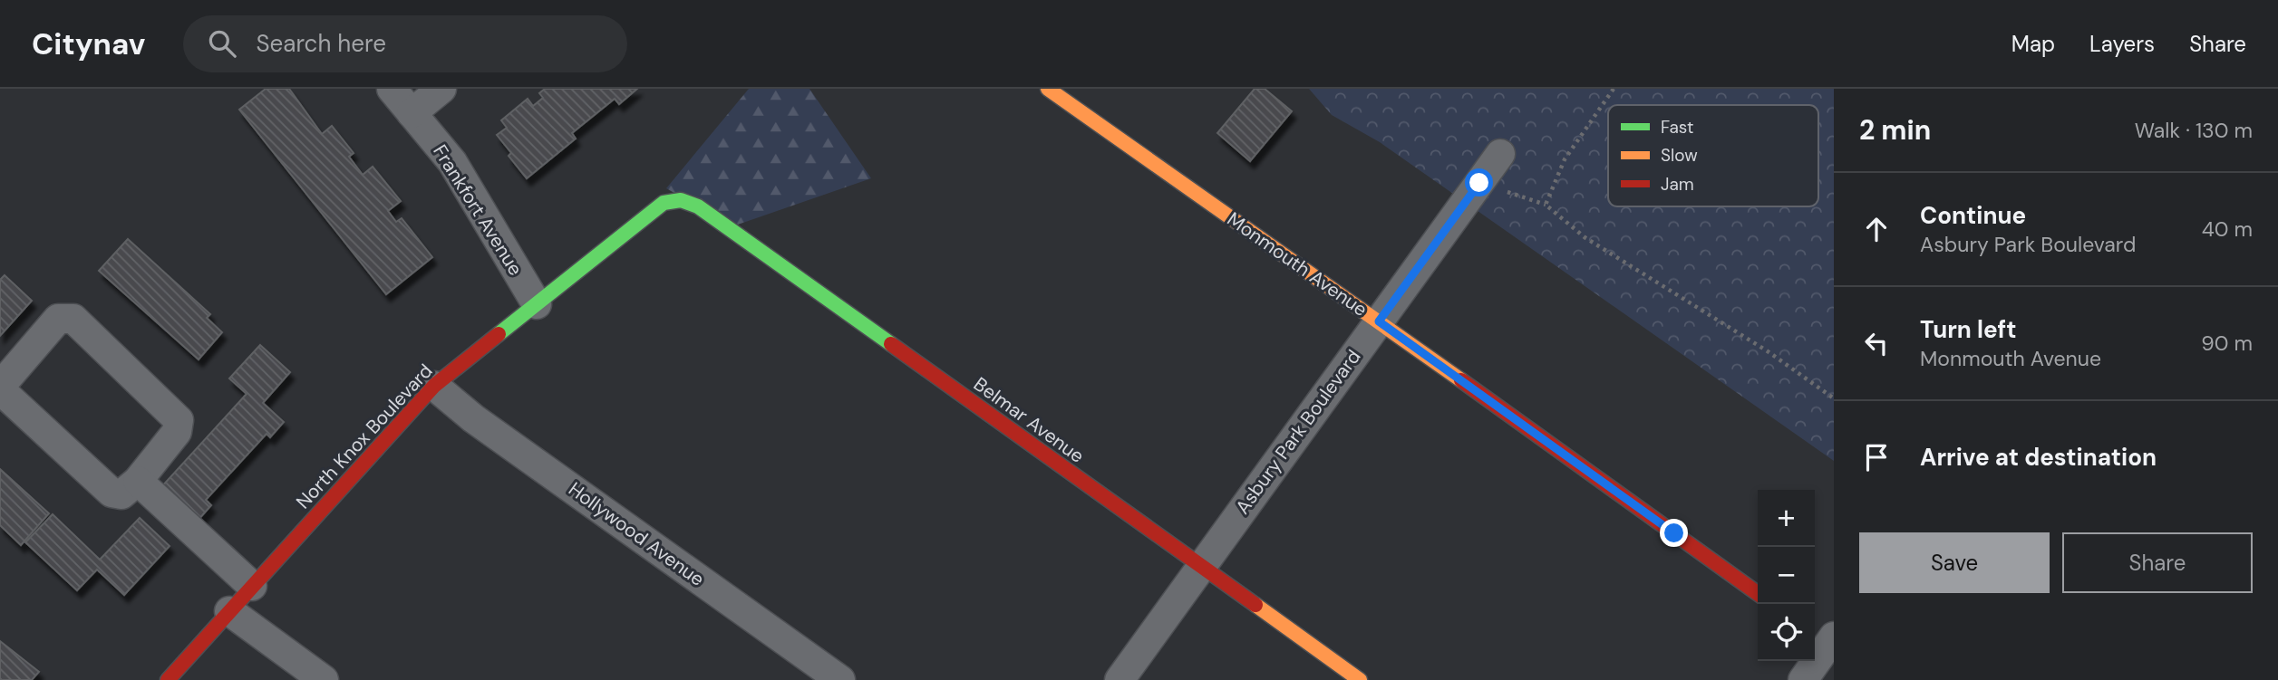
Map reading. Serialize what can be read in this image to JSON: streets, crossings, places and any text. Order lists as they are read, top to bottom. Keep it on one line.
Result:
{"streets":{"street":["Frankfort Avenue","Monmouth Avenue","Belmar Avenue","Asbury Park Boulevard","North Knox Boulevard","Hollywood Avenue"]},"crossings":[["Frankfort Avenue","North Knox Boulevard"],["Monmouth Avenue","Asbury Park Boulevard"],["Belmar Avenue","Asbury Park Boulevard"],["Belmar Avenue","North Knox Boulevard"],["North Knox Boulevard","Hollywood Avenue"]],"legend":["Fast","Slow","Jam"],"page":{"header":"Citynav","search":"Search here","nav":["Map","Layers","Share"],"heading":["2 min","Walk · 130 m"],"list":[["Continue","Asbury Park Boulevard","40 m"],["Turn left","Monmouth Avenue","90 m"],"Arrive at destination"],"map_buttons":["+","−"],"buttons":["Save","Share"]}}
